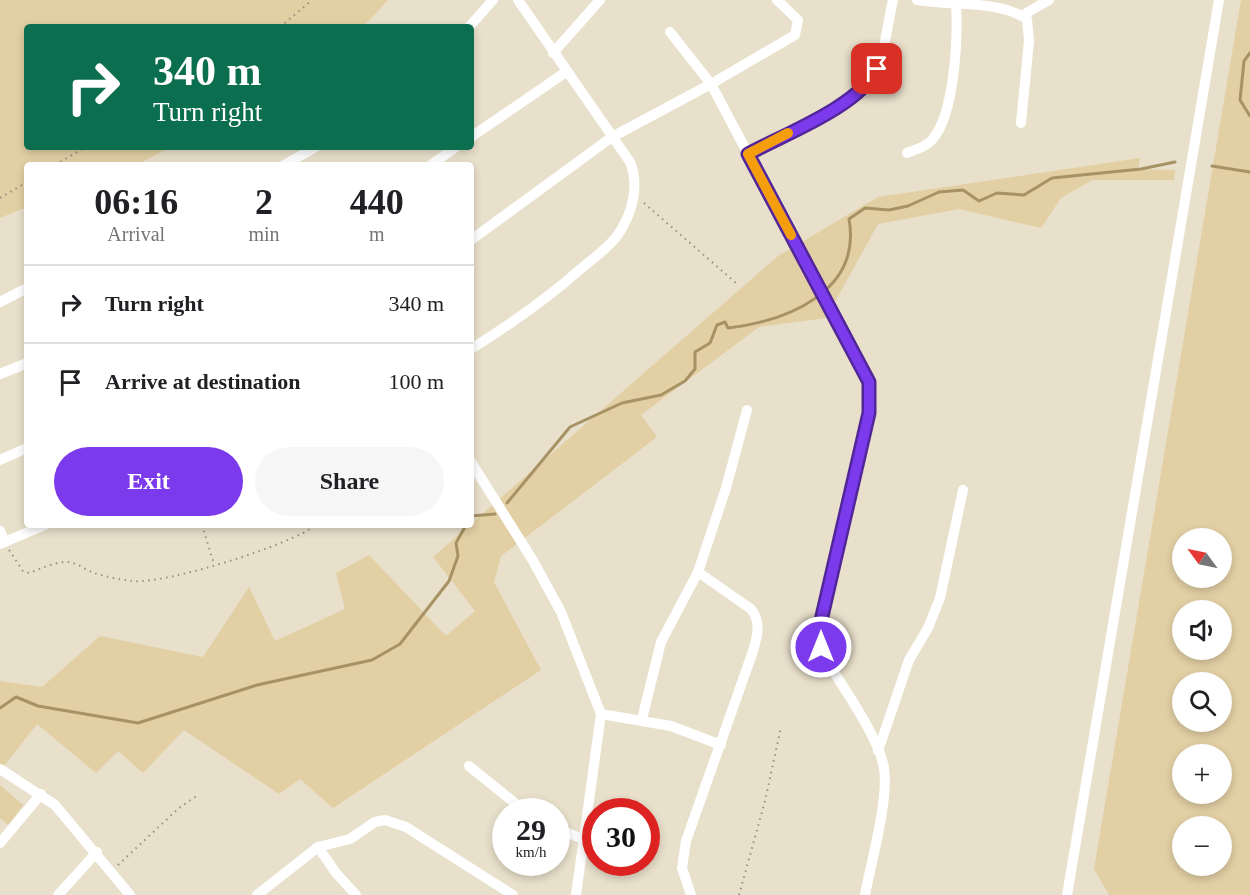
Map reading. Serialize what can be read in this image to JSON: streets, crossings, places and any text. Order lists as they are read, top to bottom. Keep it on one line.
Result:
{"north":"top left","page":{"turn":["340 m","Turn right"],"eta":["06:16","Arrival","2","min","440","m"],"list":[{"name":"Turn right","value":"340 m"},{"name":"Arrive at destination","value":"100 m"}],"buttons":["Exit","Share"],"map_buttons":["+","−"],"speed":"29 km/h","limit":"30"}}
